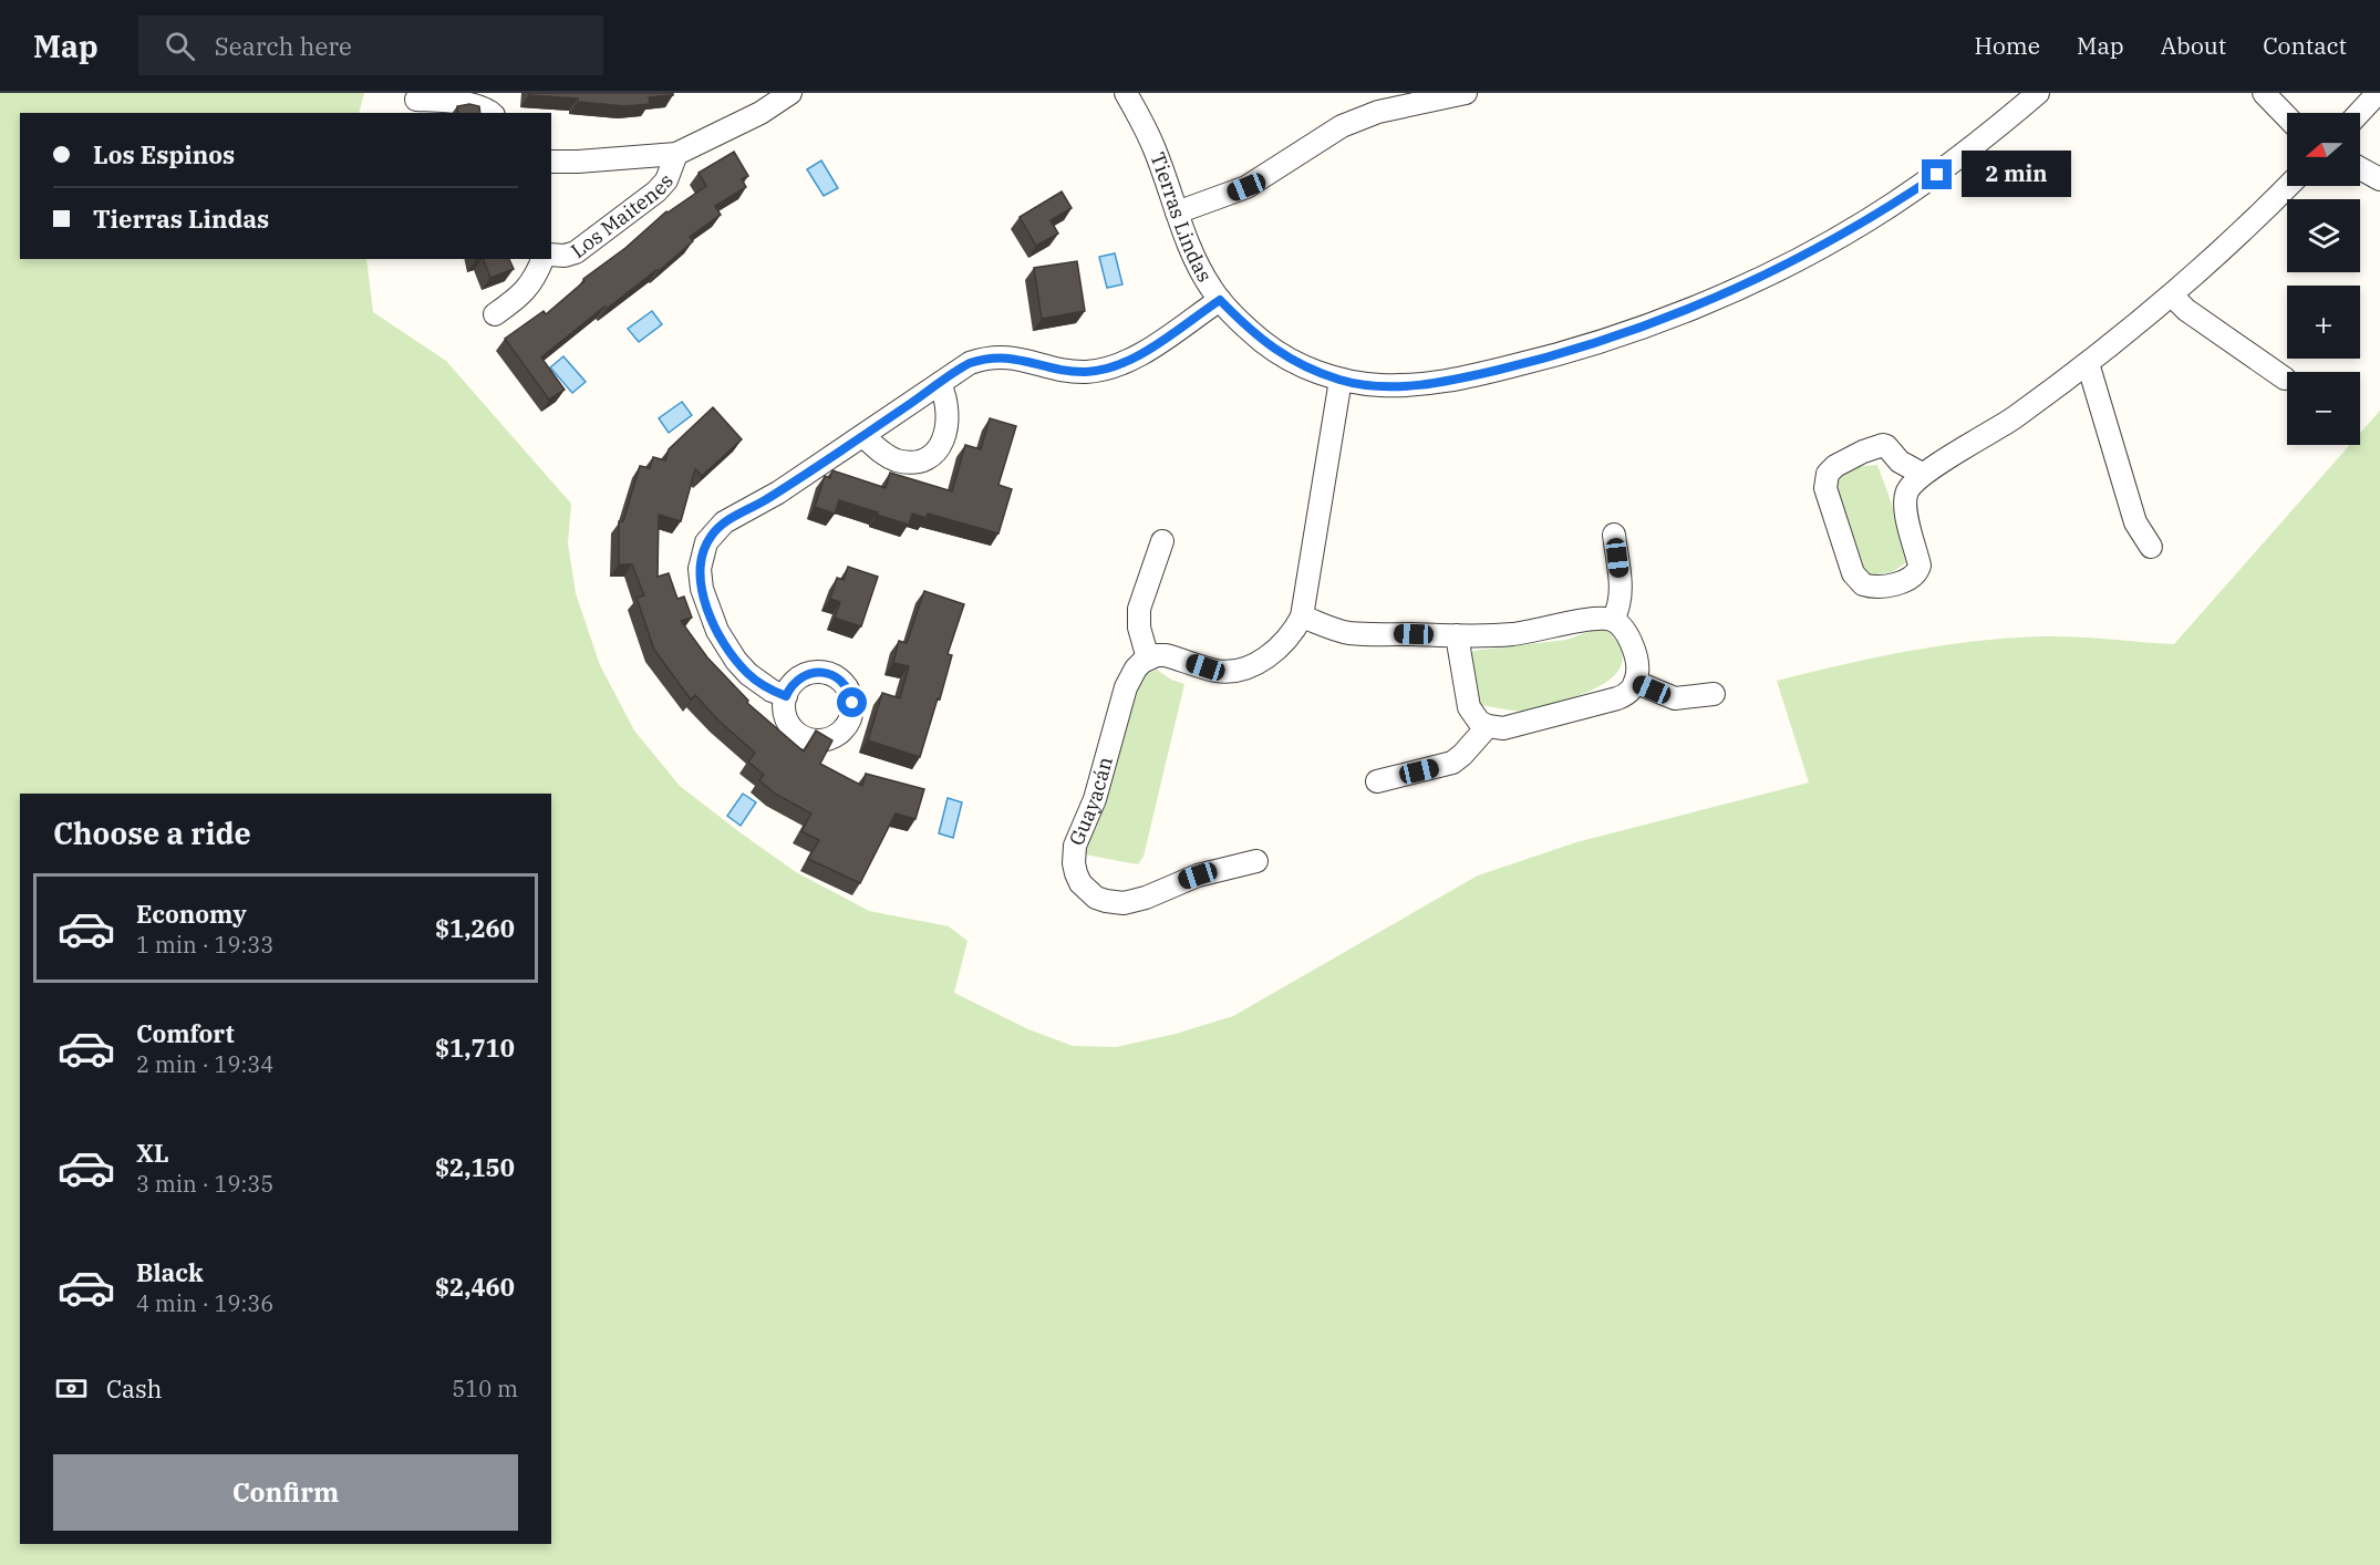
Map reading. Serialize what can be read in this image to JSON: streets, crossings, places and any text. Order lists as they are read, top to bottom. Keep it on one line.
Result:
{"streets":{"street":["Los Maitenes","Tierras Lindas","Guayacán"]},"north":"left","page":{"header":"Map","search":"Search here","nav":["Home","Map","About","Contact"],"map_buttons":["+","−"],"banner":["Los Espinos","Tierras Lindas"],"bubble":"2 min","heading":"Choose a ride","list":[{"name":"Economy","note":"1 min · 19:33","value":"$1,260"},{"name":"Comfort","note":"2 min · 19:34","value":"$1,710"},{"name":"XL","note":"3 min · 19:35","value":"$2,150"},{"name":"Black","note":"4 min · 19:36","value":"$2,460"}],"pay":["Cash","510 m"],"buttons":"Confirm"}}
